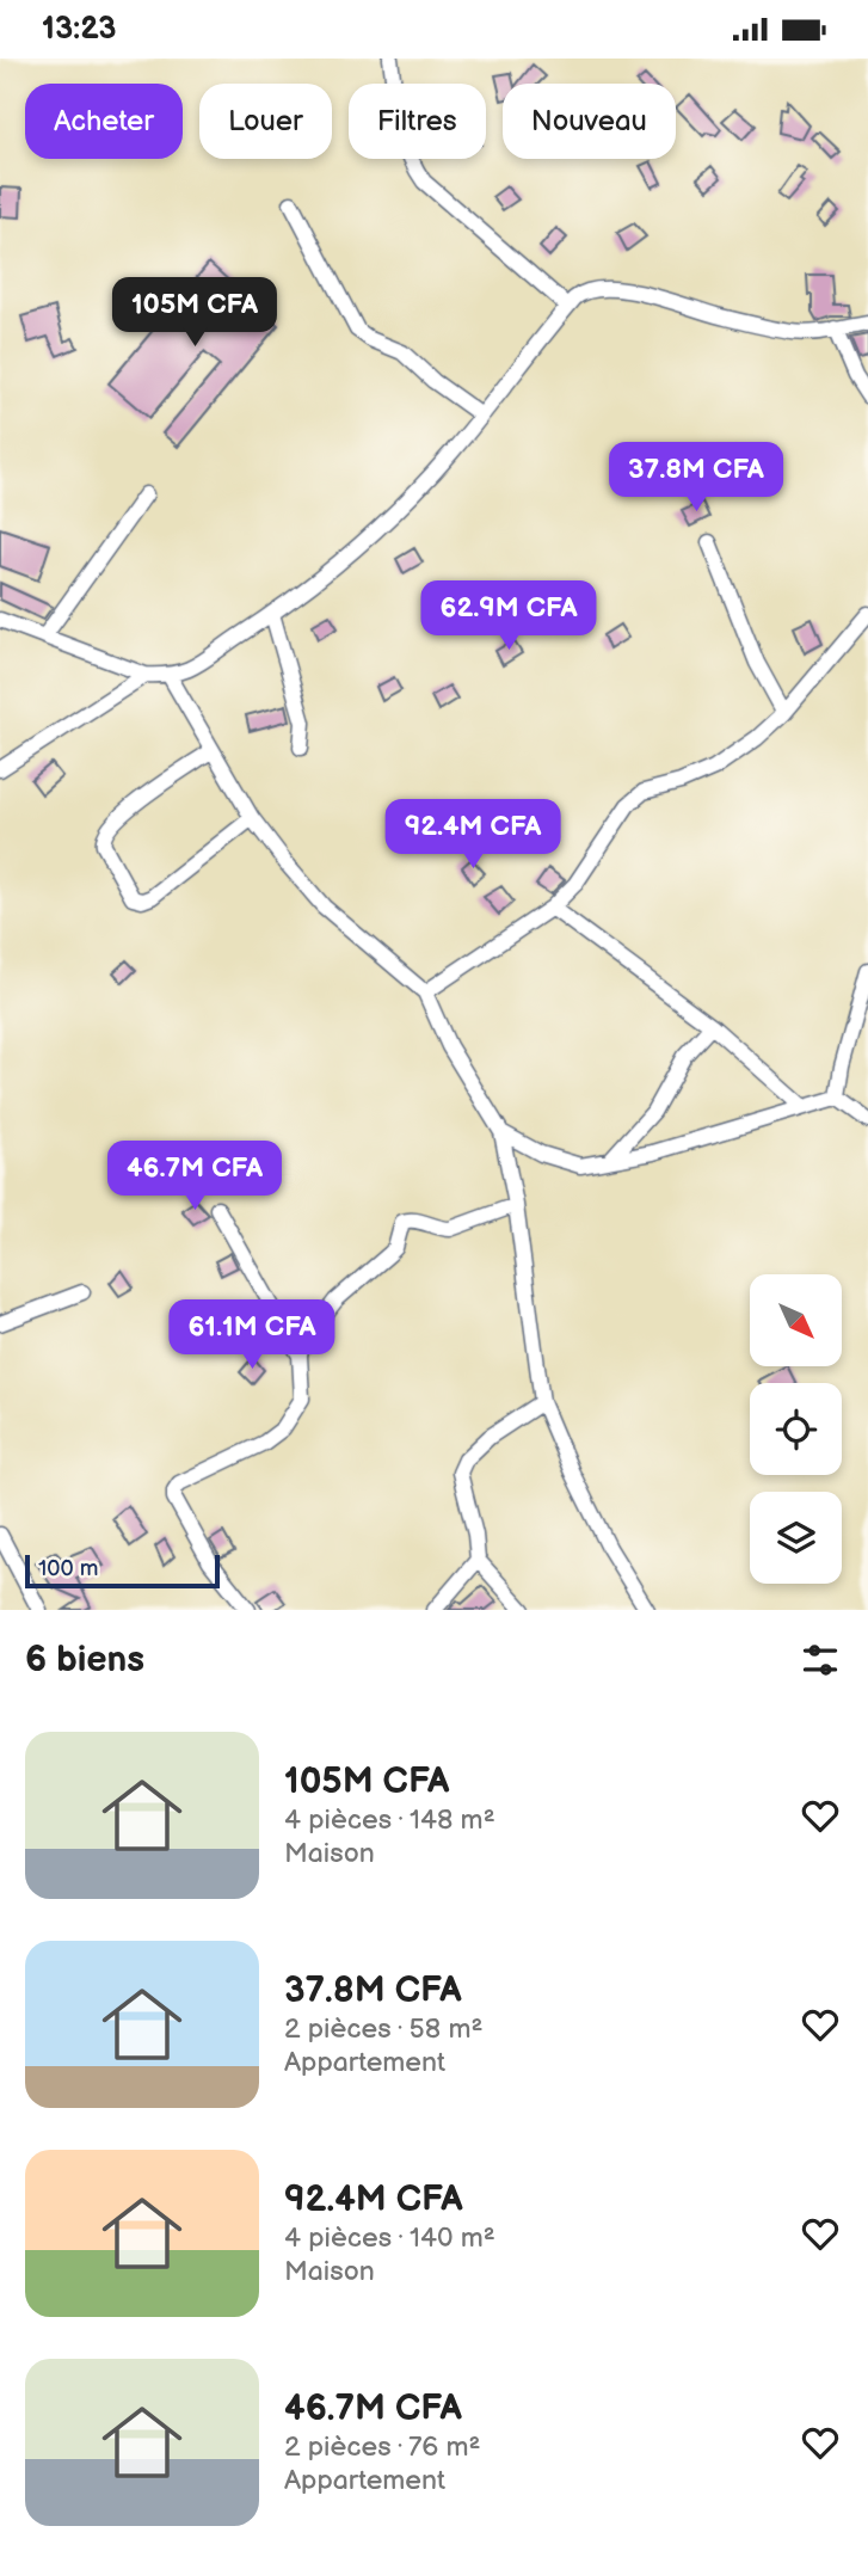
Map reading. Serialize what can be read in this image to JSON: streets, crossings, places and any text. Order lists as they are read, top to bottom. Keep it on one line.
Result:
{"scale_bar":"100 m","north":"bottom right","page":{"status":"13:23","chip":["Acheter","Louer","Filtres","Nouveau"],"price":["105M CFA","37.8M CFA","62.9M CFA","92.4M CFA","46.7M CFA","61.1M CFA"],"scale":"100 m","heading":"6 biens","list":[{"name":"105M CFA","note":"4 pièces · 148 m² · Maison"},{"name":"37.8M CFA","note":"2 pièces · 58 m² · Appartement"},{"name":"92.4M CFA","note":"4 pièces · 140 m² · Maison"},{"name":"46.7M CFA","note":"2 pièces · 76 m² · Appartement"}]}}
